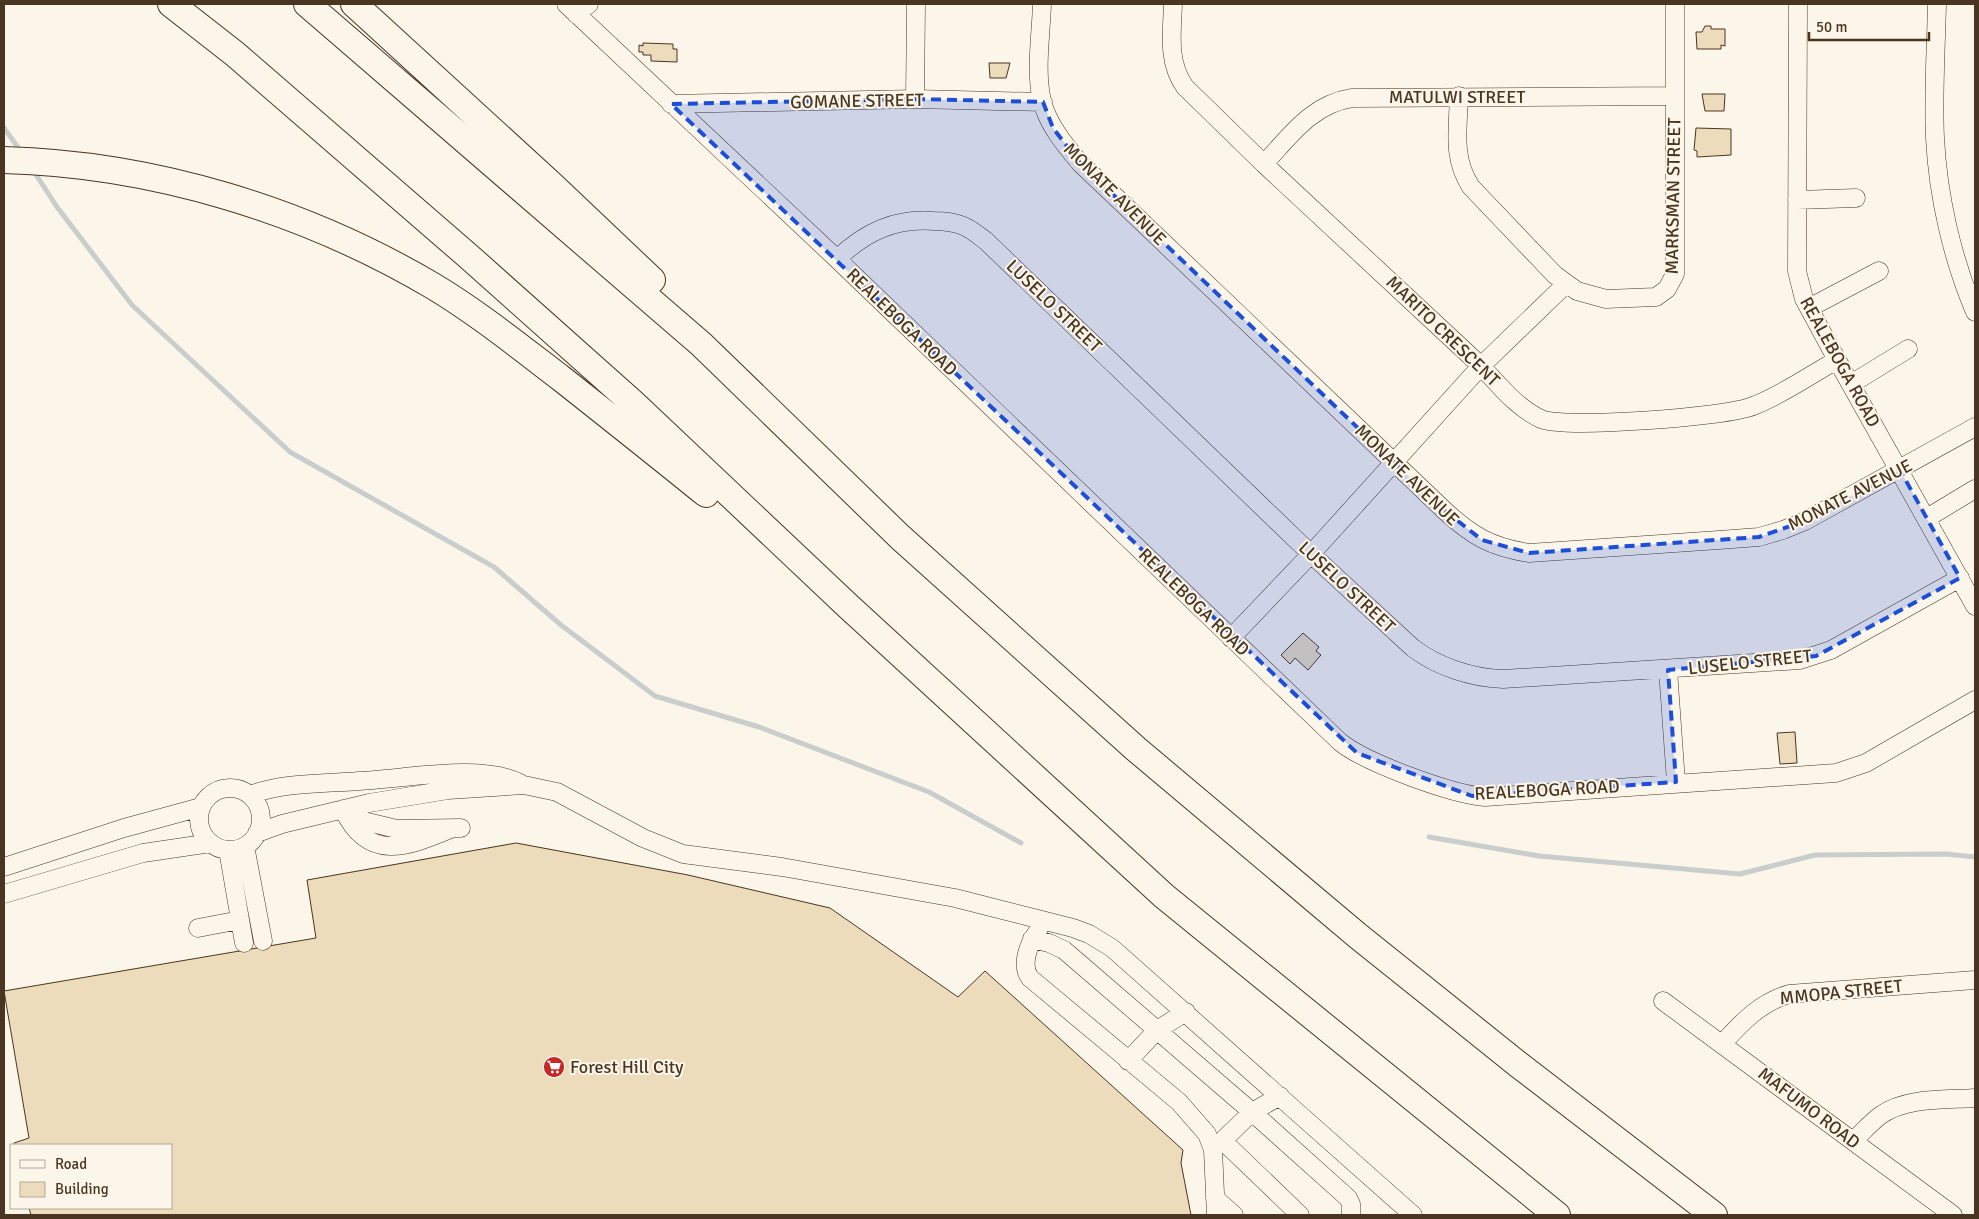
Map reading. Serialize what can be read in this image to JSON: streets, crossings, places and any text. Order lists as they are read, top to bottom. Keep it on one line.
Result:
{"streets":{"street":["MATULWI STREET","GOMANE STREET","MONATE AVENUE","MARKSMAN STREET","LUSELO STREET","REALEBOGA ROAD","MARITO CRESCENT","MMOPA STREET","MAFUMO ROAD"]},"crossings":[["MATULWI STREET","MARKSMAN STREET"],["MATULWI STREET","MARITO CRESCENT"],["GOMANE STREET","MONATE AVENUE"],["GOMANE STREET","REALEBOGA ROAD"],["MONATE AVENUE","REALEBOGA ROAD"],["LUSELO STREET","REALEBOGA ROAD"],["REALEBOGA ROAD","MARITO CRESCENT"],["MMOPA STREET","MAFUMO ROAD"]],"places":{"supermarket":["Forest Hill City"]},"legend":["Road","Building"],"scale_bar":"50 m"}
